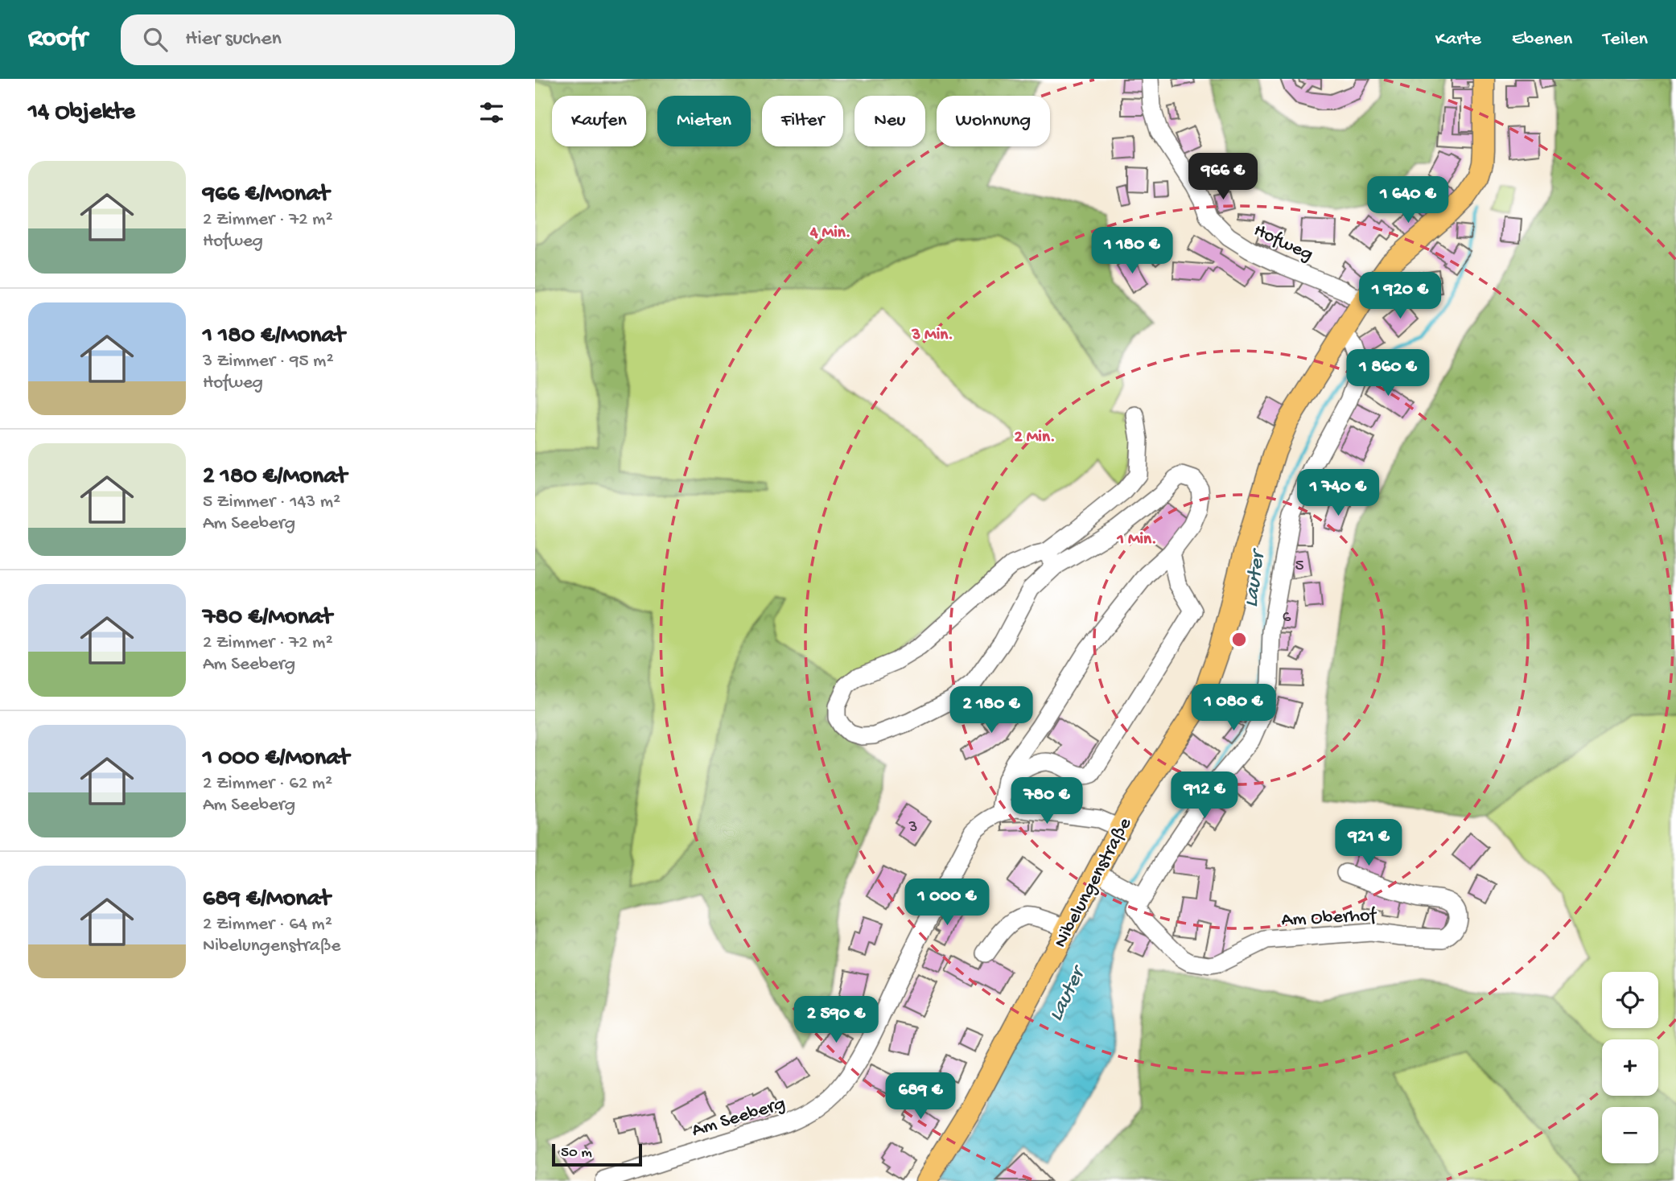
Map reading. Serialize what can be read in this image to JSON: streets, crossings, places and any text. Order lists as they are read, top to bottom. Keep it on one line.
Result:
{"streets":{"main road":["Nibelungenstraße"],"street":["Hofweg","Am Oberhof","Am Seeberg"]},"crossings":[["Hofweg","Nibelungenstraße"],["Nibelungenstraße","Am Seeberg"]],"water":["Lauter"],"house_numbers":["5","6","3"],"scale_bar":"50 m","page":{"header":"Roofr","search":"Hier suchen","nav":["Karte","Ebenen","Teilen"],"heading":"14 Objekte","chip":["Kaufen","Mieten","Filter","Neu","Wohnung"],"list":[{"name":"966 €/Monat","note":"2 Zimmer · 72 m² · Hofweg"},{"name":"1 180 €/Monat","note":"3 Zimmer · 95 m² · Hofweg"},{"name":"2 180 €/Monat","note":"5 Zimmer · 143 m² · Am Seeberg"},{"name":"780 €/Monat","note":"2 Zimmer · 72 m² · Am Seeberg"},{"name":"1 000 €/Monat","note":"2 Zimmer · 62 m² · Am Seeberg"},{"name":"689 €/Monat","note":"2 Zimmer · 64 m² · Nibelungenstraße"}],"price":["966 €","1 640 €","1 180 €","1 920 €","1 860 €","1 740 €","1 080 €","2 180 €","912 €","780 €","921 €","1 000 €","2 590 €","689 €"],"map_buttons":["+","−"],"scale":"50 m"},"rings":["4 Min.","3 Min.","2 Min.","1 Min."]}
